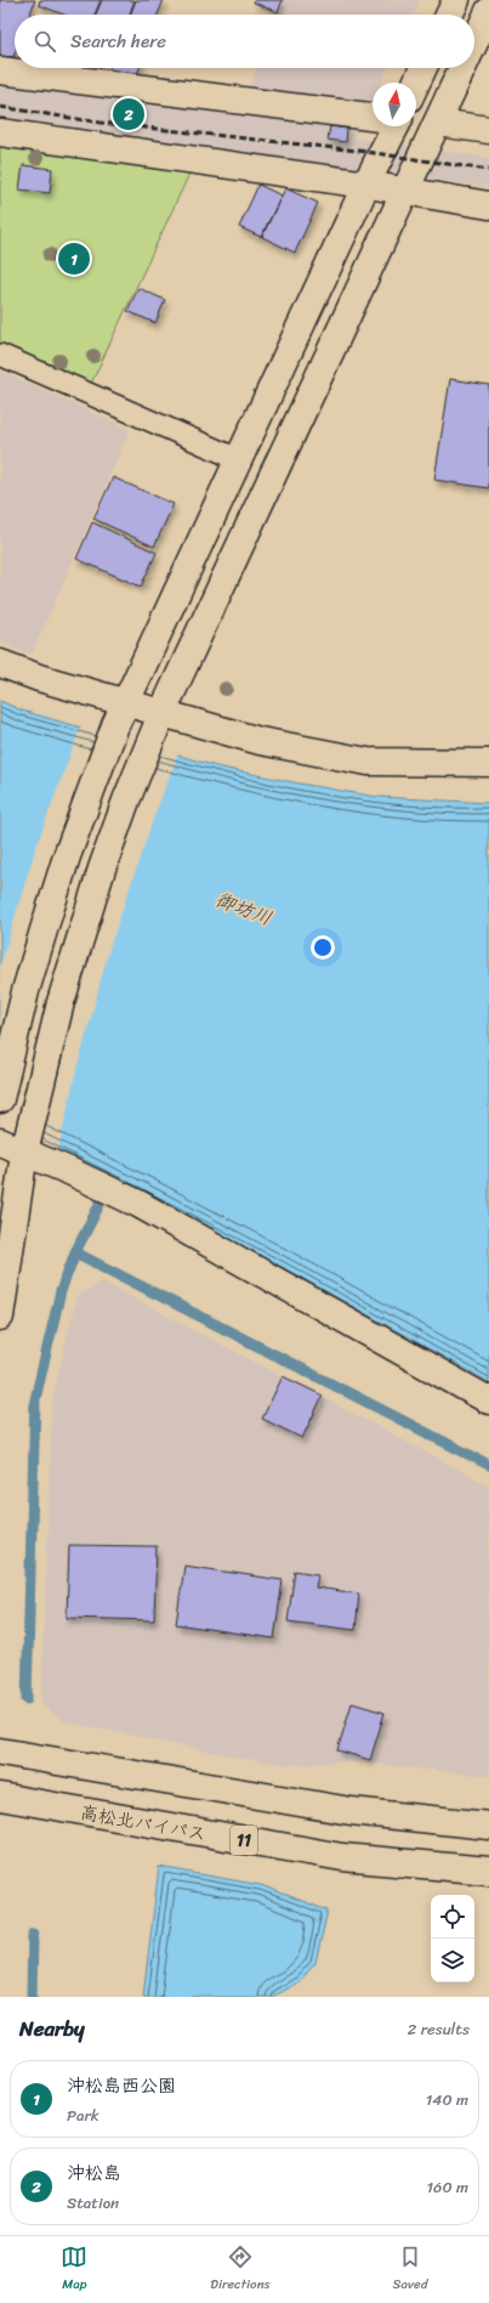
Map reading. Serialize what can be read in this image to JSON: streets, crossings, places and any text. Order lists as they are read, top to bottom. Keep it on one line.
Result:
{"streets":{"main road":["高松北バイパス","11"]},"water":["御坊川"],"north":"top","page":{"search":"Search here","pins":["2","1"],"heading":["Nearby","2 results"],"list":[{"mark":"1","name":"沖松島西公園","note":"Park","value":"140 m"},{"mark":"2","name":"沖松島","note":"Station","value":"160 m"}],"nav":["Map","Directions","Saved"]}}
